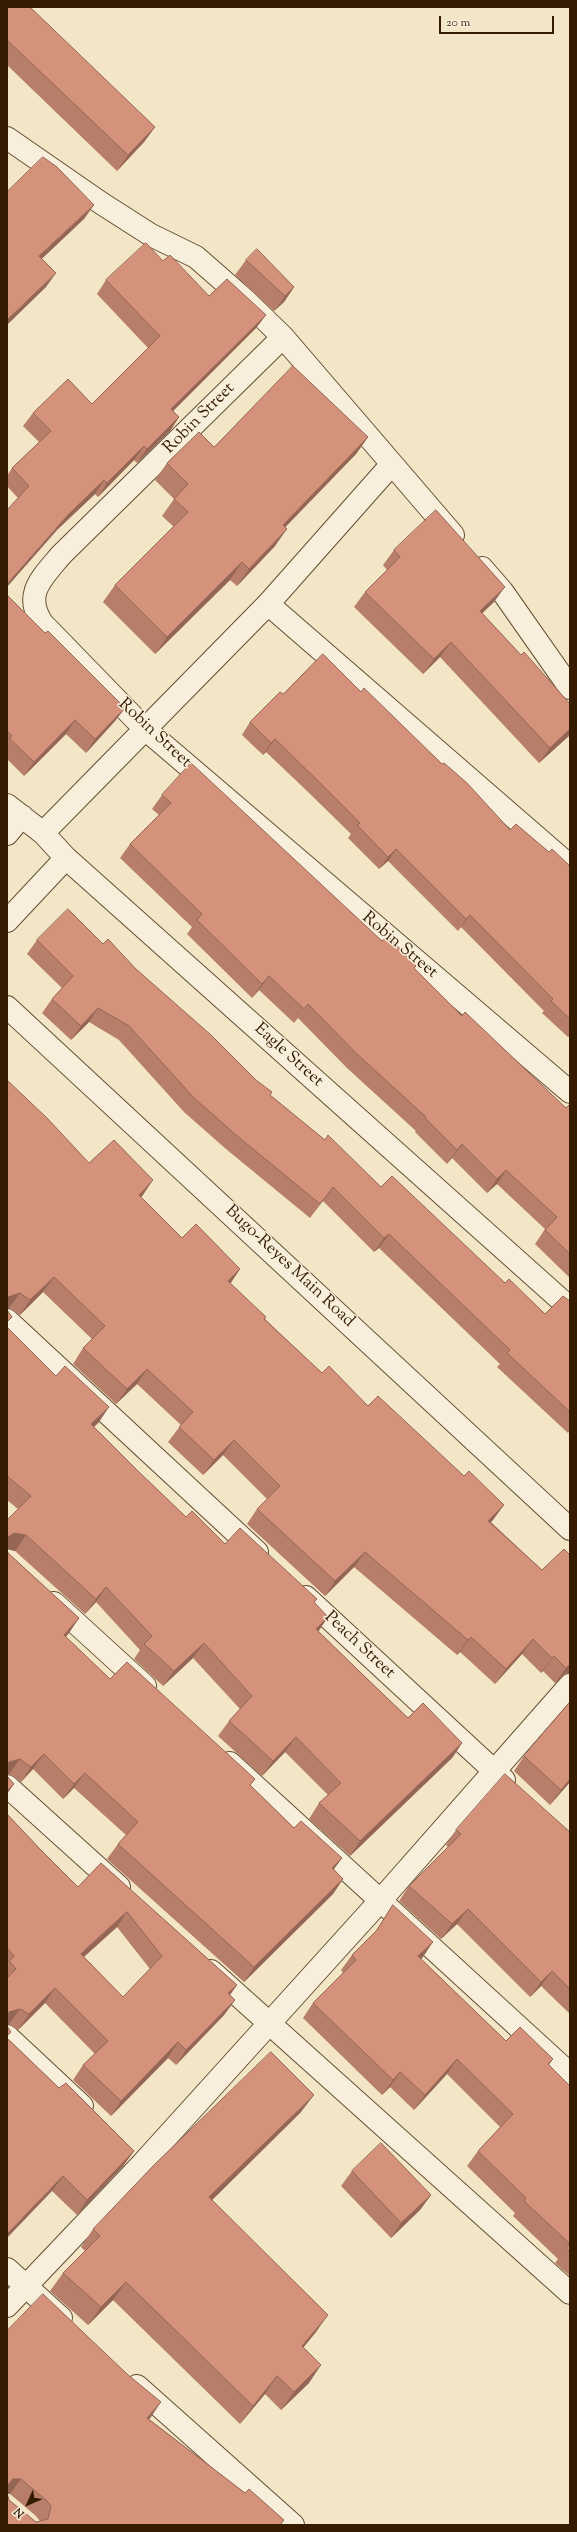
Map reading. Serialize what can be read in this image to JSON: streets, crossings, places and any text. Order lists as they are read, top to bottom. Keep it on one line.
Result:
{"streets":{"street":["Robin Street","Eagle Street","Bugo-Reyes Main Road","Peach Street"]},"scale_bar":"20 m","north":"bottom left"}
